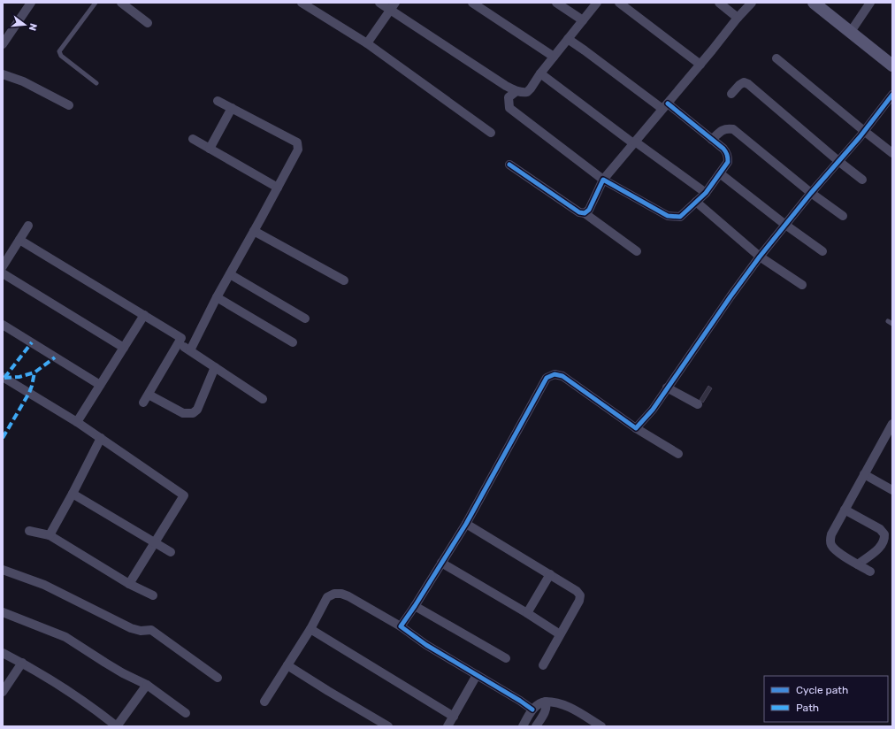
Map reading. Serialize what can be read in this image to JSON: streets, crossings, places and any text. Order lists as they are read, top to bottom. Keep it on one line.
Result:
{"legend":["Cycle path","Path"],"north":"right"}
